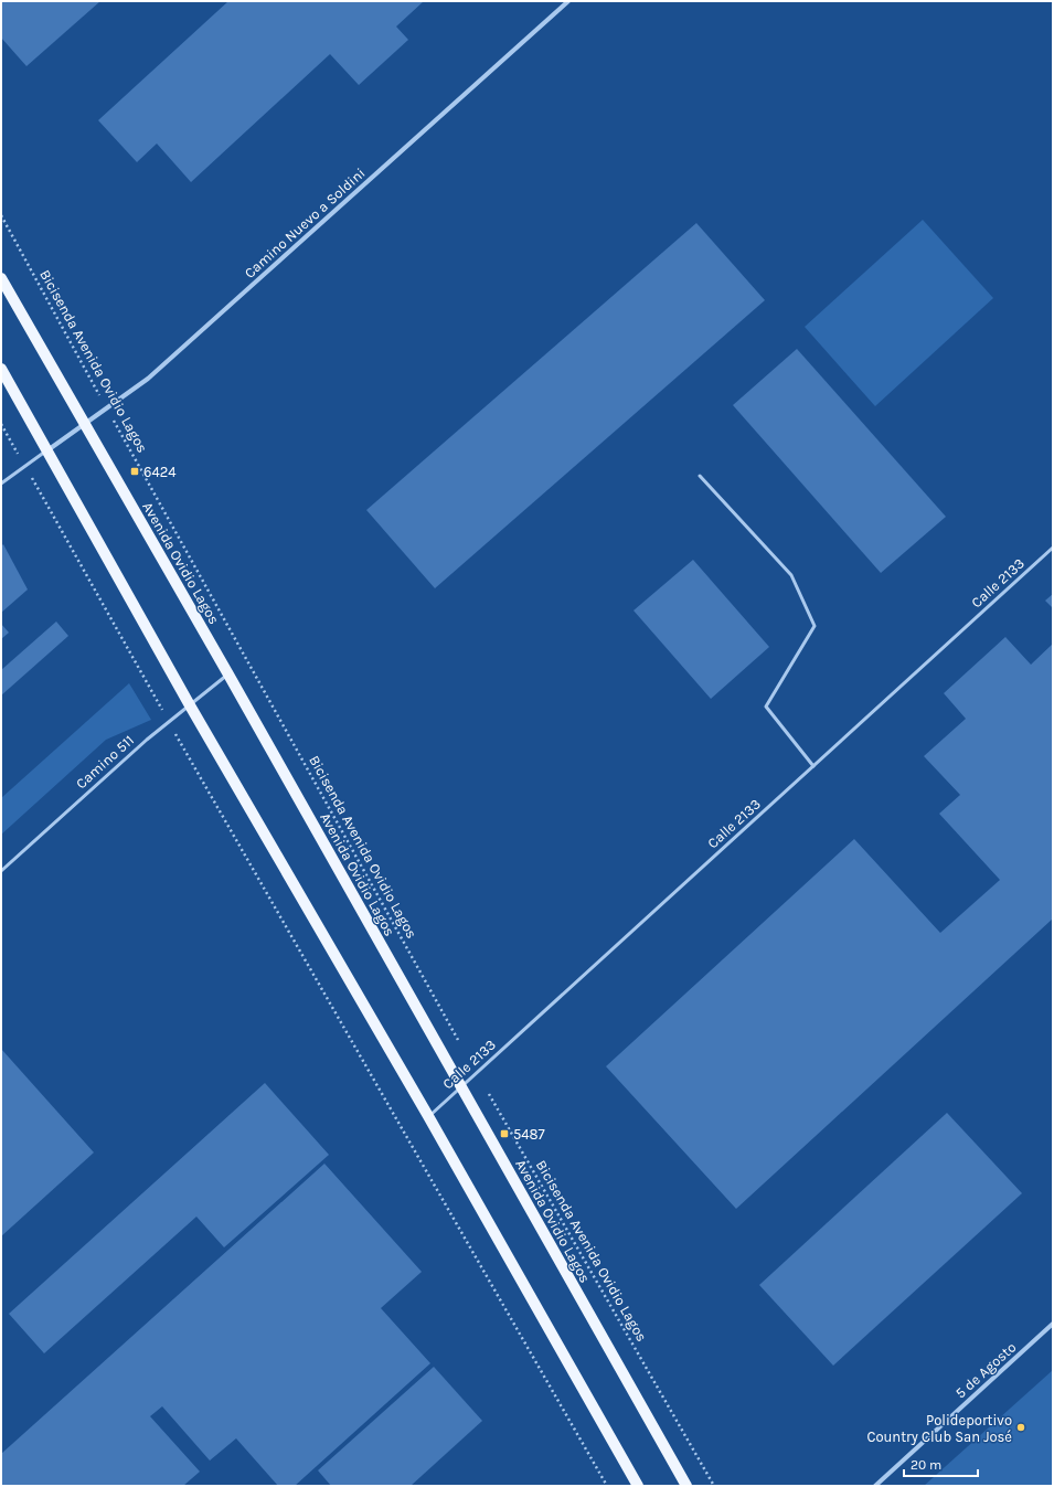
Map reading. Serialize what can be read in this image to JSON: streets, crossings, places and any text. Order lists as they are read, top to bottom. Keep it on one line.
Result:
{"streets":{"main road":["Avenida Ovidio Lagos"],"street":["Camino Nuevo a Soldini","5 de Agosto"],"lane":["Calle 2133","Camino 511"],"path":["Bicisenda Avenida Ovidio Lagos"]},"crossings":[["Camino Nuevo a Soldini","Bicisenda Avenida Ovidio Lagos"],["Camino Nuevo a Soldini","Avenida Ovidio Lagos"],["Bicisenda Avenida Ovidio Lagos","Calle 2133"],["Avenida Ovidio Lagos","Calle 2133"],["Avenida Ovidio Lagos","Camino 511"]],"places":{"transit":["6424","5487"],"other":["Polideportivo Country Club San José"]},"scale_bar":"20 m"}
